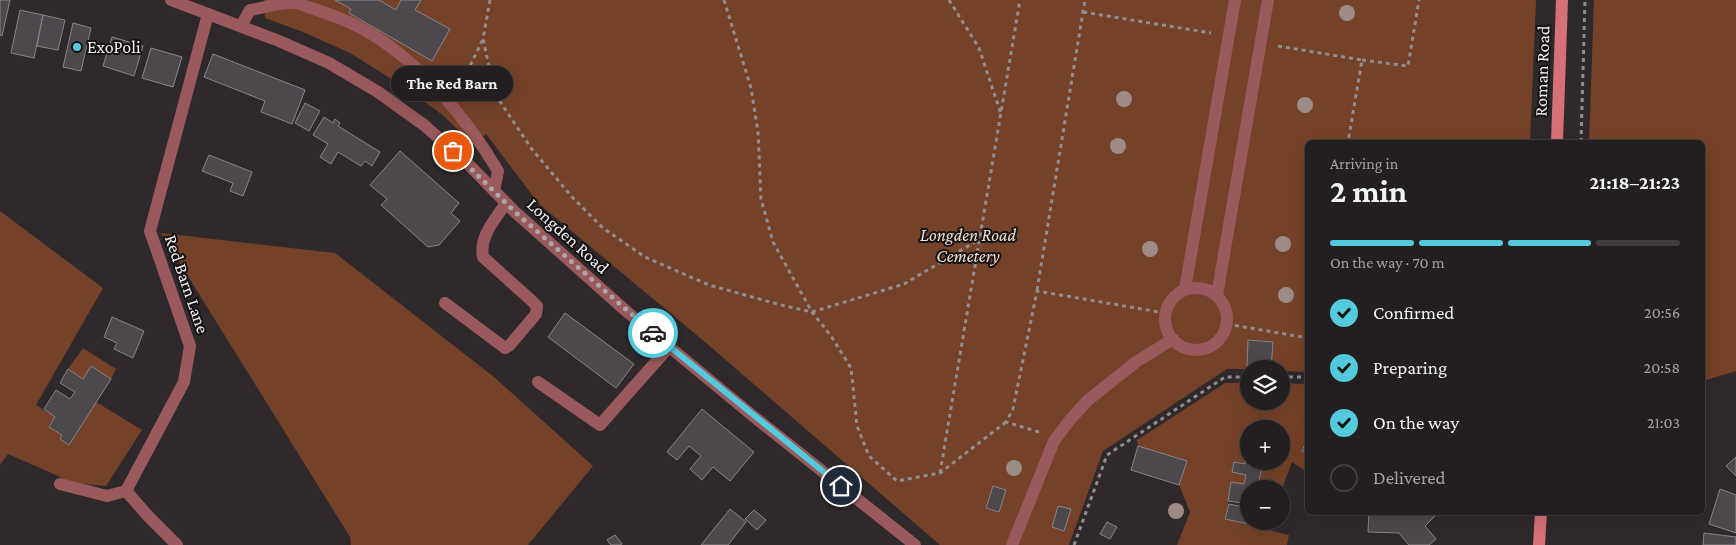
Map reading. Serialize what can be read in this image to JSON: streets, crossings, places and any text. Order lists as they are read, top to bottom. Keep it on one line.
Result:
{"streets":{"main road":["Roman Road"],"street":["Longden Road","Red Barn Lane"]},"crossings":[["Longden Road","Red Barn Lane"]],"parks":["Longden Road Cemetery"],"places":["ExoPoli","The Red Barn"],"page":{"bubble":"The Red Barn","heading":["2 min","Arriving in","21:18–21:23"],"bar":"On the way · 70 m","list":[["Confirmed","20:56"],["Preparing","20:58"],["On the way","21:03"],"Delivered"],"map_buttons":["+","−"]}}
